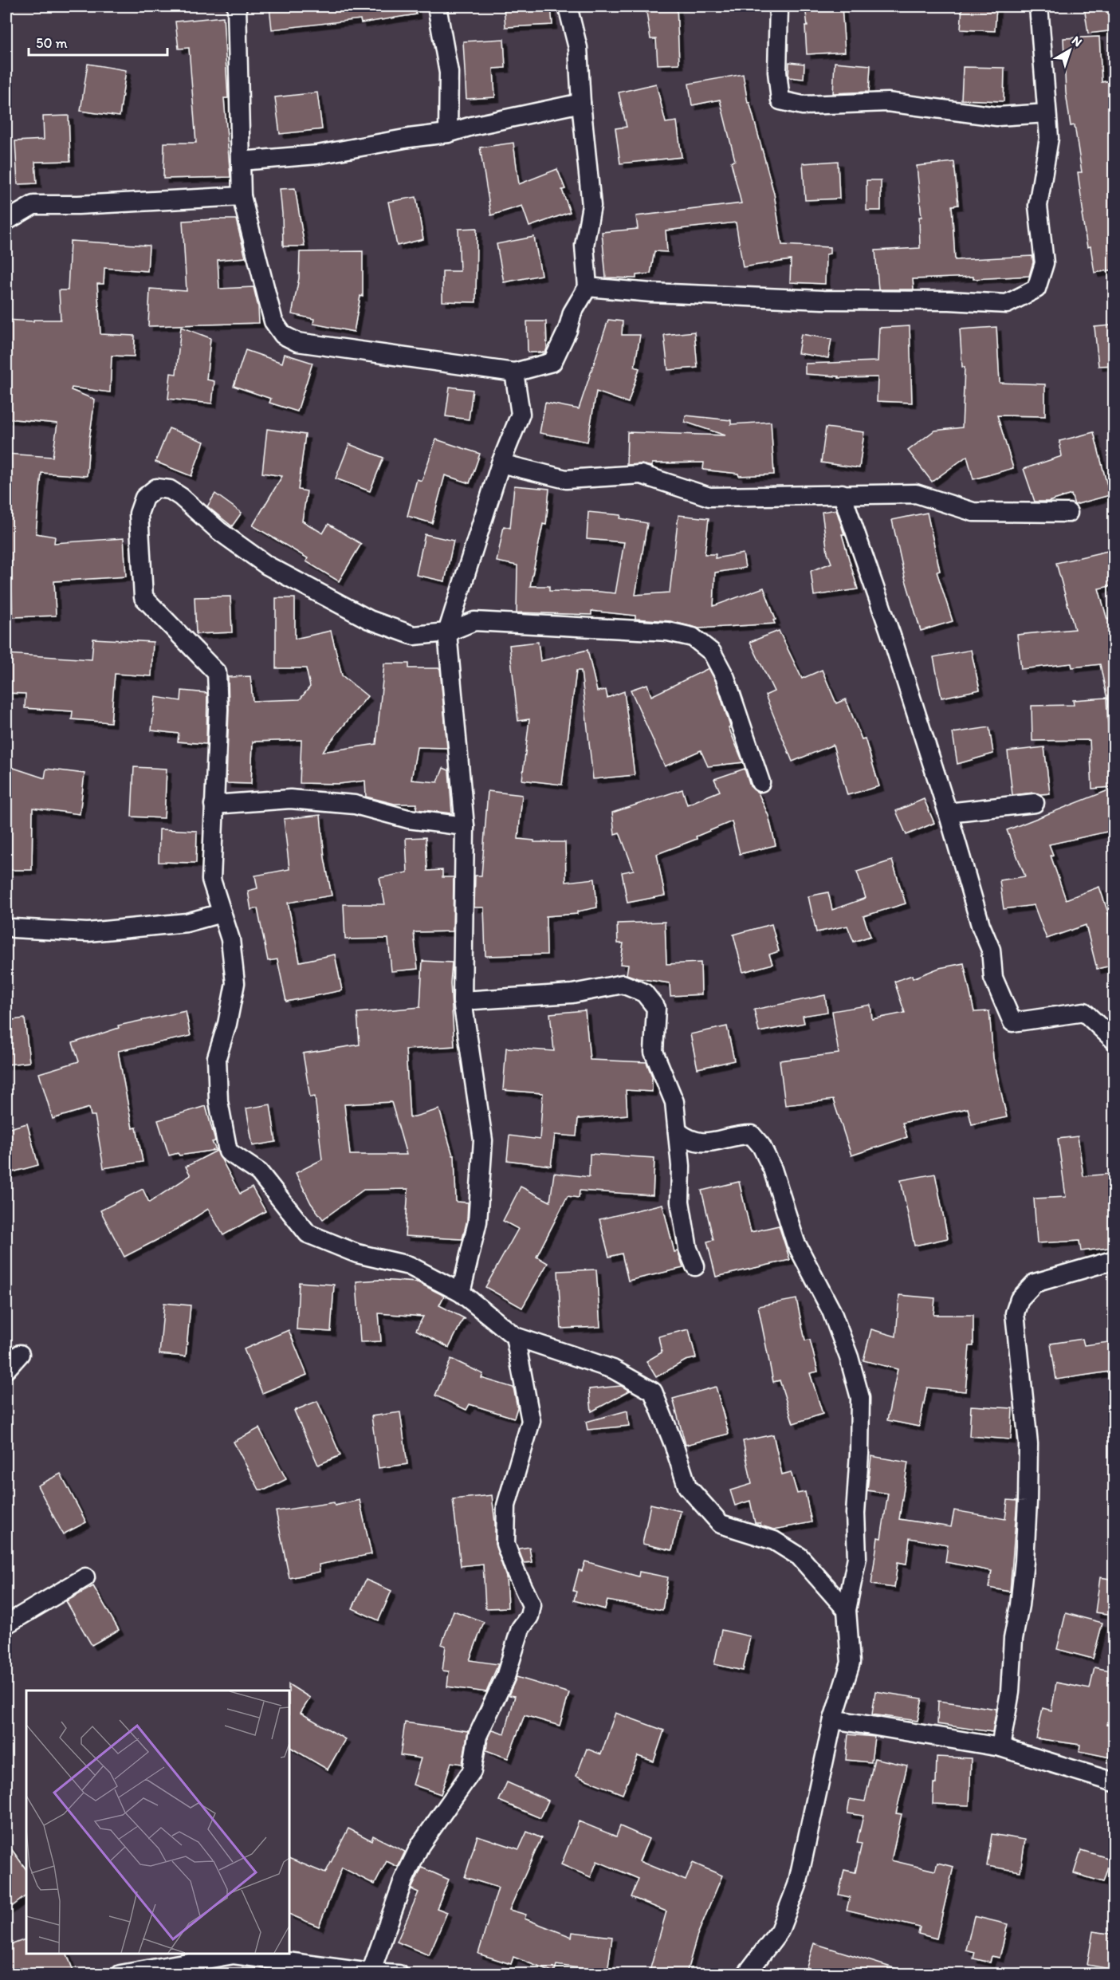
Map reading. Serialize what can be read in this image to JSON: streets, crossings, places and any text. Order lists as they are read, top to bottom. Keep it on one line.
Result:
{"scale_bar":"50 m","north":"top right"}
